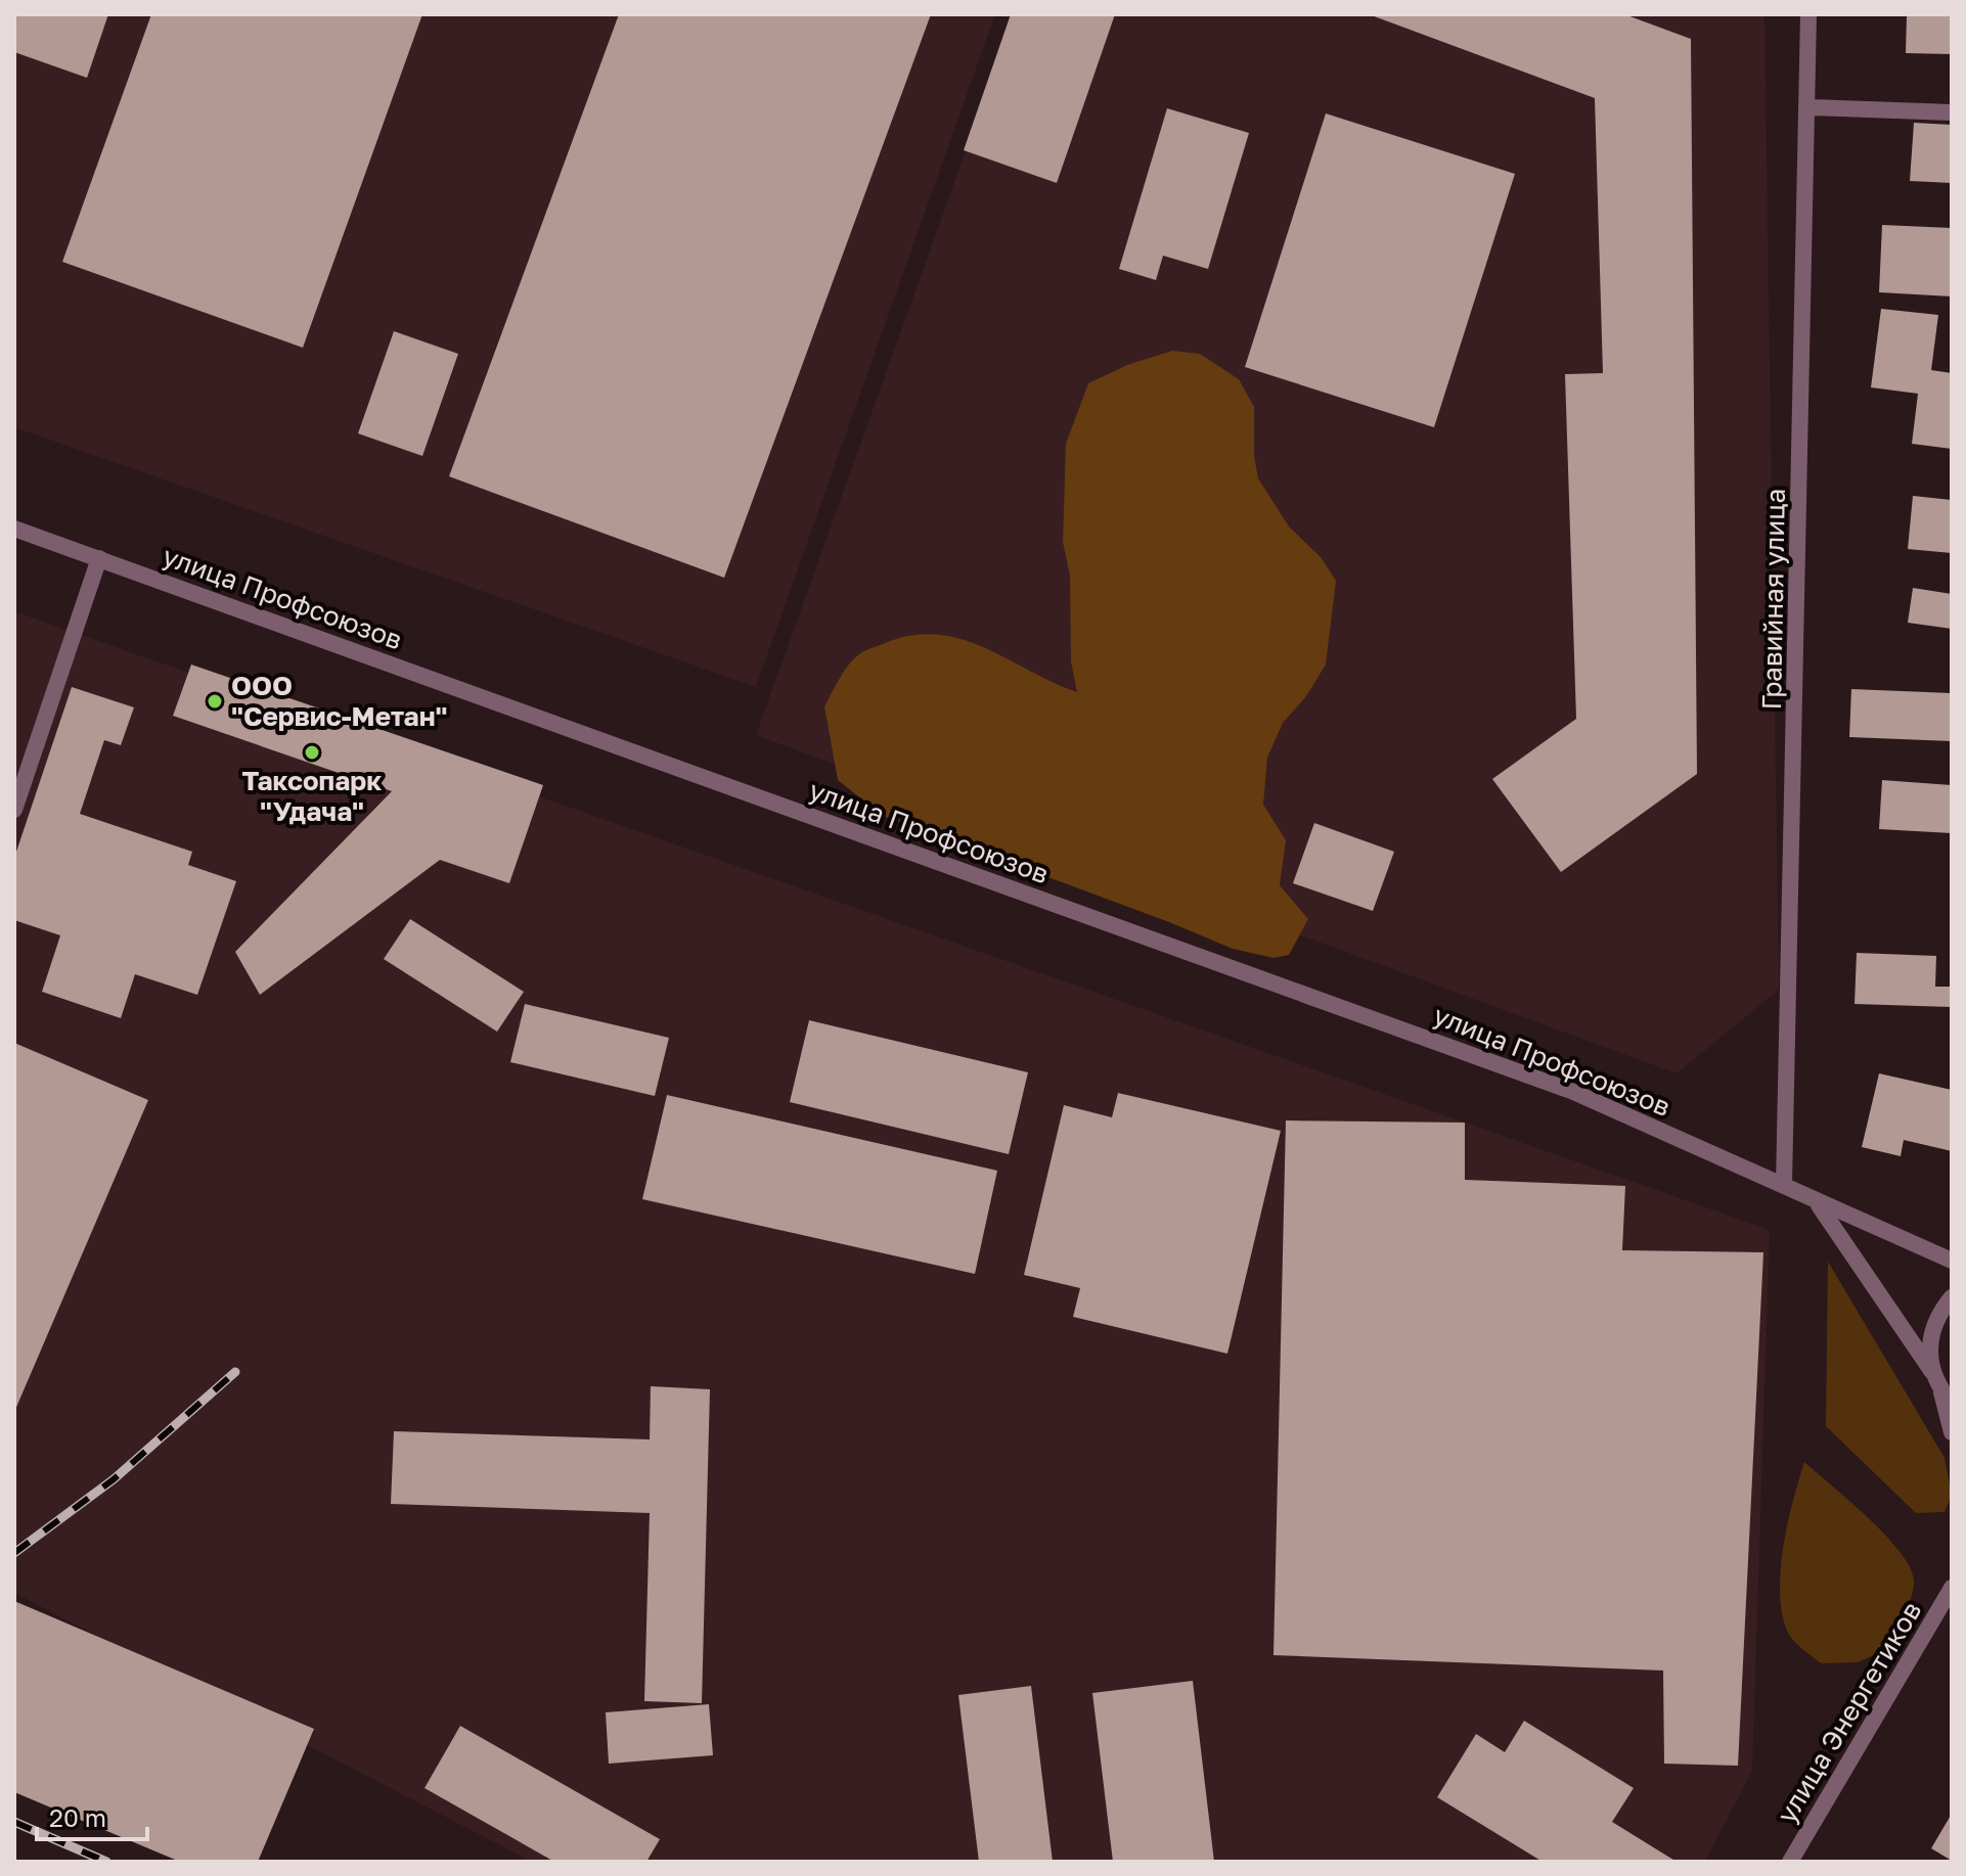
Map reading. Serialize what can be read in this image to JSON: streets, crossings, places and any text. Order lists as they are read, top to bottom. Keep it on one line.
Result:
{"streets":{"street":["улица Профсоюзов","Гравийная улица","улица Энергетиков"]},"crossings":[["улица Профсоюзов","Гравийная улица"]],"places":["ООО \"Сервис-Метан\"","Таксопарк \"Удача\""],"scale_bar":"20 m"}
